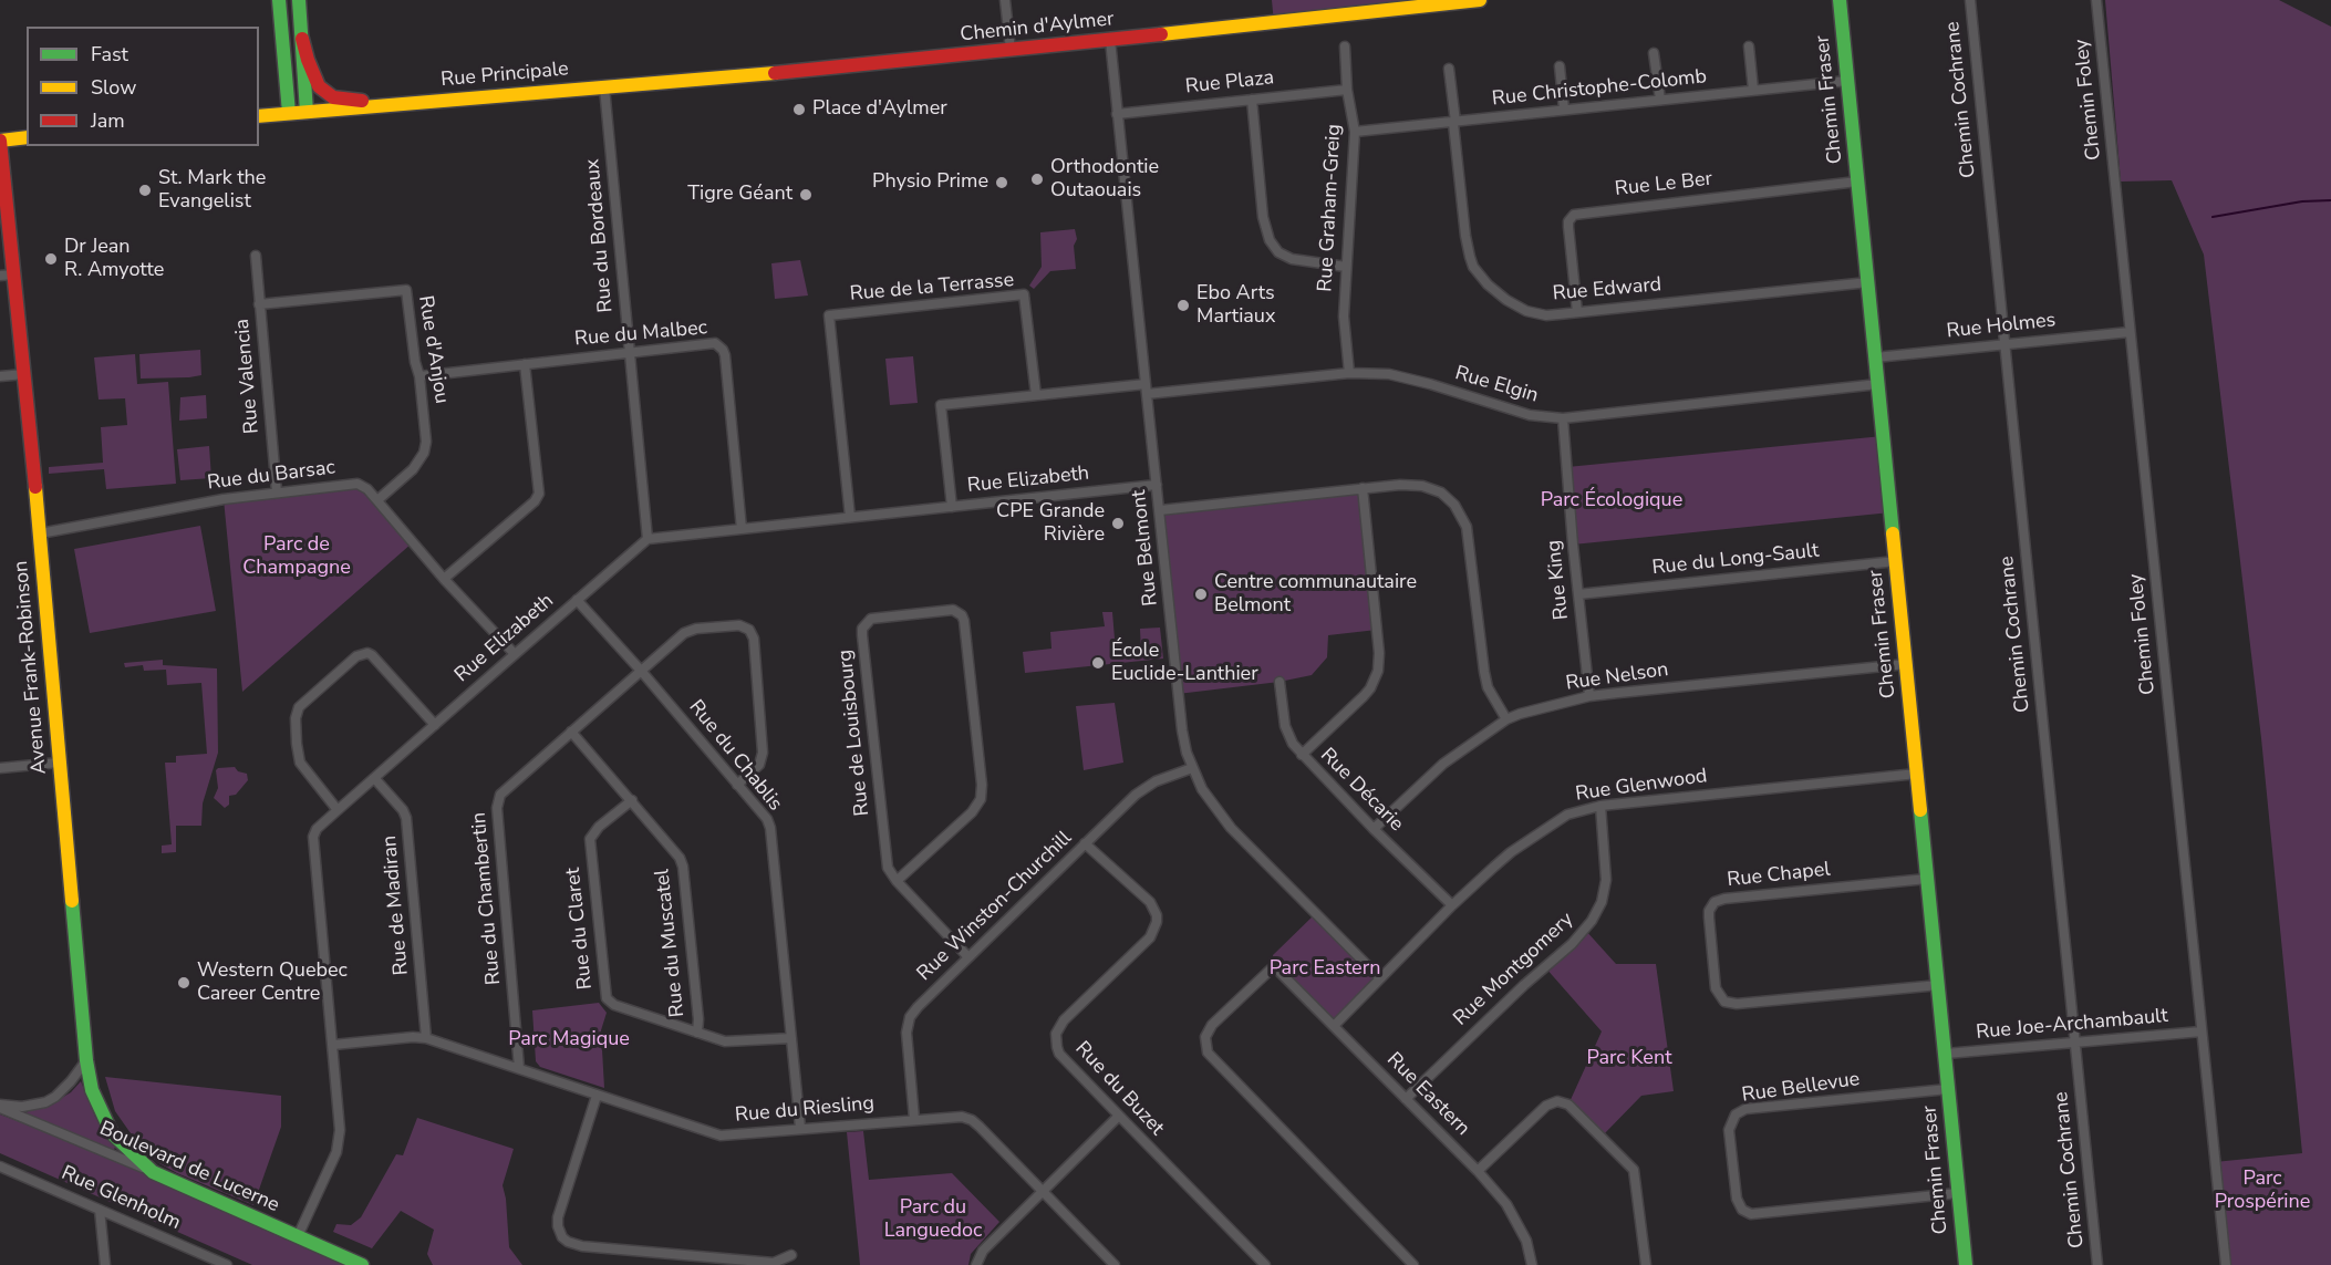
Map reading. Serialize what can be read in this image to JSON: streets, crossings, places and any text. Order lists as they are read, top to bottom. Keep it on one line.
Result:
{"streets":{"main road":["Chemin d'Aylmer","Rue Principale","Chemin Fraser","Avenue Frank-Robinson","Boulevard de Lucerne"],"street":["Rue Plaza","Rue Christophe-Colomb","Chemin Cochrane","Chemin Foley","Rue Le Ber","Rue Graham-Greig","Rue du Bordeaux","Rue de la Terrasse","Rue Edward","Rue Holmes","Rue du Malbec","Rue d'Anjou","Rue Valencia","Rue Elgin","Rue du Barsac","Rue Elizabeth","Rue Belmont","Rue du Long-Sault","Rue King","Rue Nelson","Rue de Louisbourg","Rue du Chablis","Rue Glenwood","Rue Décarie","Rue Chapel","Rue du Chambertin","Rue de Madiran","Rue Winston-Churchill","Rue du Claret","Rue du Muscatel","Rue Montgomery","Rue Joe-Archambault","Rue Bellevue","Rue du Buzet","Rue Eastern","Rue du Riesling","Rue Glenholm"]},"crossings":[["Chemin d'Aylmer","Rue Principale"],["Chemin d'Aylmer","Rue Belmont"],["Rue Principale","Rue du Bordeaux"],["Rue Plaza","Rue Graham-Greig"],["Rue Plaza","Rue Belmont"],["Rue Christophe-Colomb","Chemin Fraser"],["Rue Christophe-Colomb","Rue Graham-Greig"],["Rue Christophe-Colomb","Rue Edward"],["Chemin Fraser","Rue Le Ber"],["Chemin Fraser","Rue Edward"],["Chemin Fraser","Rue Holmes"],["Chemin Fraser","Rue Elgin"],["Chemin Fraser","Rue du Long-Sault"],["Chemin Fraser","Rue Nelson"],["Chemin Fraser","Rue Glenwood"],["Chemin Fraser","Rue Chapel"],["Chemin Fraser","Rue Joe-Archambault"],["Chemin Fraser","Rue Bellevue"],["Chemin Cochrane","Rue Holmes"],["Chemin Cochrane","Rue Joe-Archambault"],["Chemin Foley","Rue Holmes"],["Chemin Foley","Rue Joe-Archambault"],["Rue Le Ber","Rue Edward"],["Rue Graham-Greig","Rue Elgin"],["Rue du Bordeaux","Rue du Malbec"],["Rue du Bordeaux","Rue Elizabeth"],["Rue de la Terrasse","Rue Elgin"],["Rue de la Terrasse","Rue Elizabeth"],["Rue du Malbec","Rue d'Anjou"],["Rue du Malbec","Rue Elizabeth"],["Rue d'Anjou","Rue Valencia"],["Rue d'Anjou","Rue du Barsac"],["Rue Valencia","Rue du Barsac"],["Rue Elgin","Rue Elizabeth"],["Rue Elgin","Rue Belmont"],["Rue Elgin","Rue King"],["Rue du Barsac","Rue Elizabeth"],["Rue du Barsac","Avenue Frank-Robinson"],["Rue Elizabeth","Rue Belmont"],["Rue Elizabeth","Rue du Chablis"],["Rue Elizabeth","Rue de Madiran"],["Rue Elizabeth","Rue du Riesling"],["Rue Elizabeth","Boulevard de Lucerne"],["Rue Belmont","Rue Glenwood"],["Rue Belmont","Rue Winston-Churchill"],["Rue du Long-Sault","Rue King"],["Rue King","Rue Nelson"],["Avenue Frank-Robinson","Boulevard de Lucerne"],["Rue Nelson","Rue Décarie"],["Rue de Louisbourg","Rue Winston-Churchill"],["Rue du Chablis","Rue du Chambertin"],["Rue du Chablis","Rue du Claret"],["Rue du Chablis","Rue du Riesling"],["Rue Glenwood","Rue Décarie"],["Rue Glenwood","Rue Montgomery"],["Rue Glenwood","Rue Eastern"],["Rue du Chambertin","Rue du Muscatel"],["Rue du Chambertin","Rue du Riesling"],["Rue de Madiran","Rue du Riesling"],["Rue Winston-Churchill","Rue du Buzet"],["Rue Winston-Churchill","Rue du Riesling"],["Rue du Claret","Rue du Muscatel"],["Rue Montgomery","Rue Eastern"]],"parks":["Parc Écologique","Parc de Champagne","Parc Eastern","Parc Magique","Parc Kent","Parc Prospérine","Parc du Languedoc"],"places":["Place d'Aylmer","Orthodontie Outaouais","Physio Prime","St. Mark the Evangelist","Tigre Géant","Dr Jean R. Amyotte","Ebo Arts Martiaux","CPE Grande Rivière","Centre communautaire Belmont","École Euclide-Lanthier","Western Quebec Career Centre"],"legend":["Fast","Slow","Jam"]}
